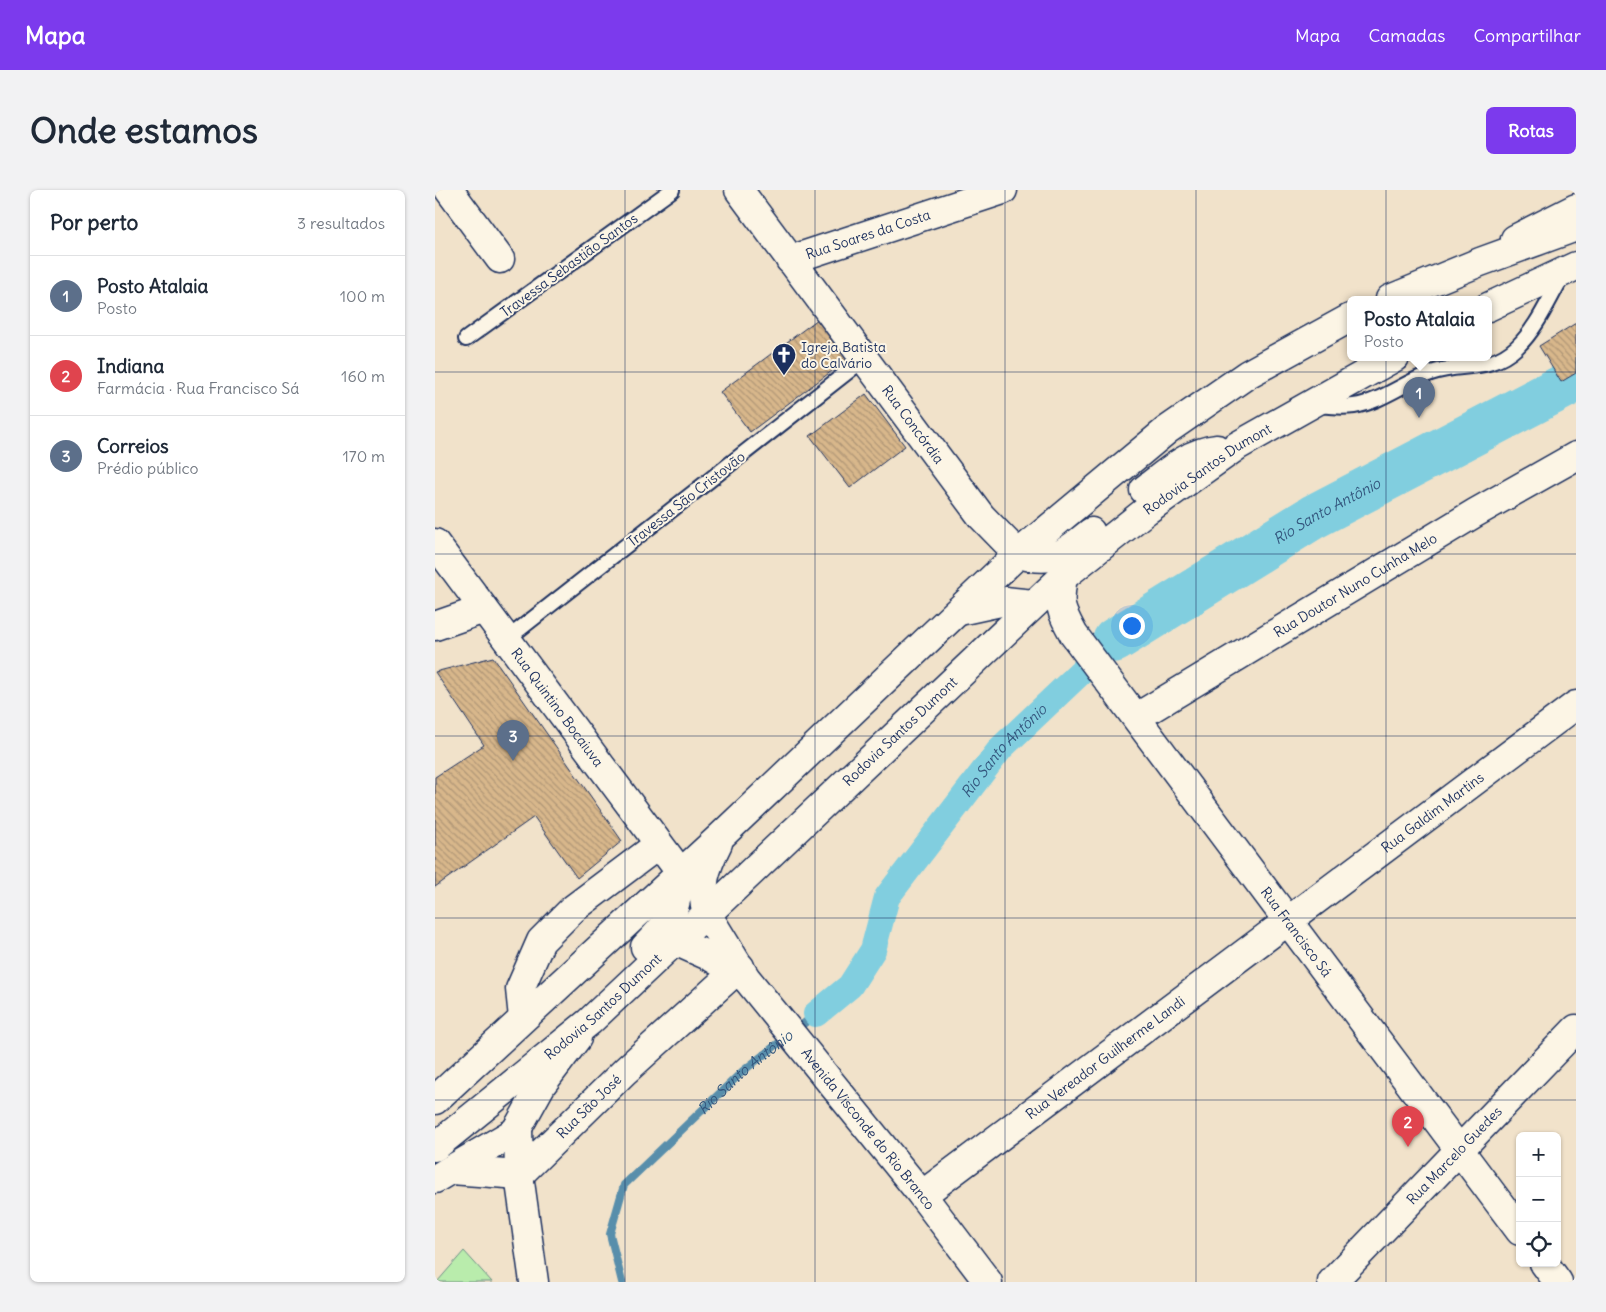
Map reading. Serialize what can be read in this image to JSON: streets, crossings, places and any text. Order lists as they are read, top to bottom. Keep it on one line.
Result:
{"streets":{"main road":["Rua Soares da Costa","Rua Concórdia","Rodovia Santos Dumont","Rua Doutor Nuno Cunha Melo","Rua Quintino Bocaiuva","Rua Galdim Martins","Rua Francisco Sá","Rua Vereador Guilherme Landi","Rua São José","Avenida Visconde do Rio Branco","Rua Marcelo Guedes"],"lane":["Travessa Sebastião Santos","Travessa São Cristovão"]},"crossings":[["Rua Soares da Costa","Rua Concórdia"],["Rua Concórdia","Travessa São Cristovão"],["Rodovia Santos Dumont","Rua Francisco Sá"],["Rodovia Santos Dumont","Avenida Visconde do Rio Branco"],["Travessa São Cristovão","Rua Quintino Bocaiuva"],["Rua Doutor Nuno Cunha Melo","Rua Francisco Sá"],["Rua Galdim Martins","Rua Francisco Sá"],["Rua Galdim Martins","Rua Vereador Guilherme Landi"],["Rua Francisco Sá","Rua Vereador Guilherme Landi"],["Rua Francisco Sá","Rua Marcelo Guedes"],["Rua Vereador Guilherme Landi","Avenida Visconde do Rio Branco"],["Rua São José","Avenida Visconde do Rio Branco"]],"water":["Rio Santo Antônio"],"places":{"church":["Igreja Batista do Calvário"]},"page":{"header":"Mapa","nav":["Mapa","Camadas","Compartilhar"],"buttons":"Rotas","title":"Onde estamos","heading":["Por perto","3 resultados"],"list":[{"mark":"1","name":"Posto Atalaia","note":"Posto","value":"100 m"},{"mark":"2","name":"Indiana","note":"Farmácia · Rua Francisco Sá","value":"160 m"},{"mark":"3","name":"Correios","note":"Prédio público","value":"170 m"}],"popup":["Posto Atalaia","Posto"],"pins":["1","3","2"],"map_buttons":["+","−"]}}
